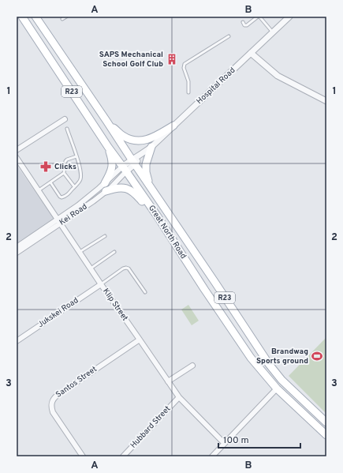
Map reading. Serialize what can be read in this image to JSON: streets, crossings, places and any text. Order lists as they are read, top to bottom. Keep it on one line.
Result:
{"streets":{"main road":["R23","Great North Road"],"street":["Hospital Road","Kei Road","Klip Street","Jukskei Road","Santos Street","Hubbard Street"]},"crossings":[["Hospital Road","Kei Road"],["Hospital Road","Great North Road"],["Kei Road","Great North Road"],["Kei Road","Klip Street"],["Klip Street","Jukskei Road"],["Klip Street","Santos Street"],["Klip Street","Hubbard Street"]],"places":{"building":["SAPS Mechanical School Golf Club"],"pharmacy":["Clicks"],"sports":["Brandwag Sports ground"]},"scale_bar":"100 m","grid":{"columns":["A","B"],"rows":["1","2","3"]}}
